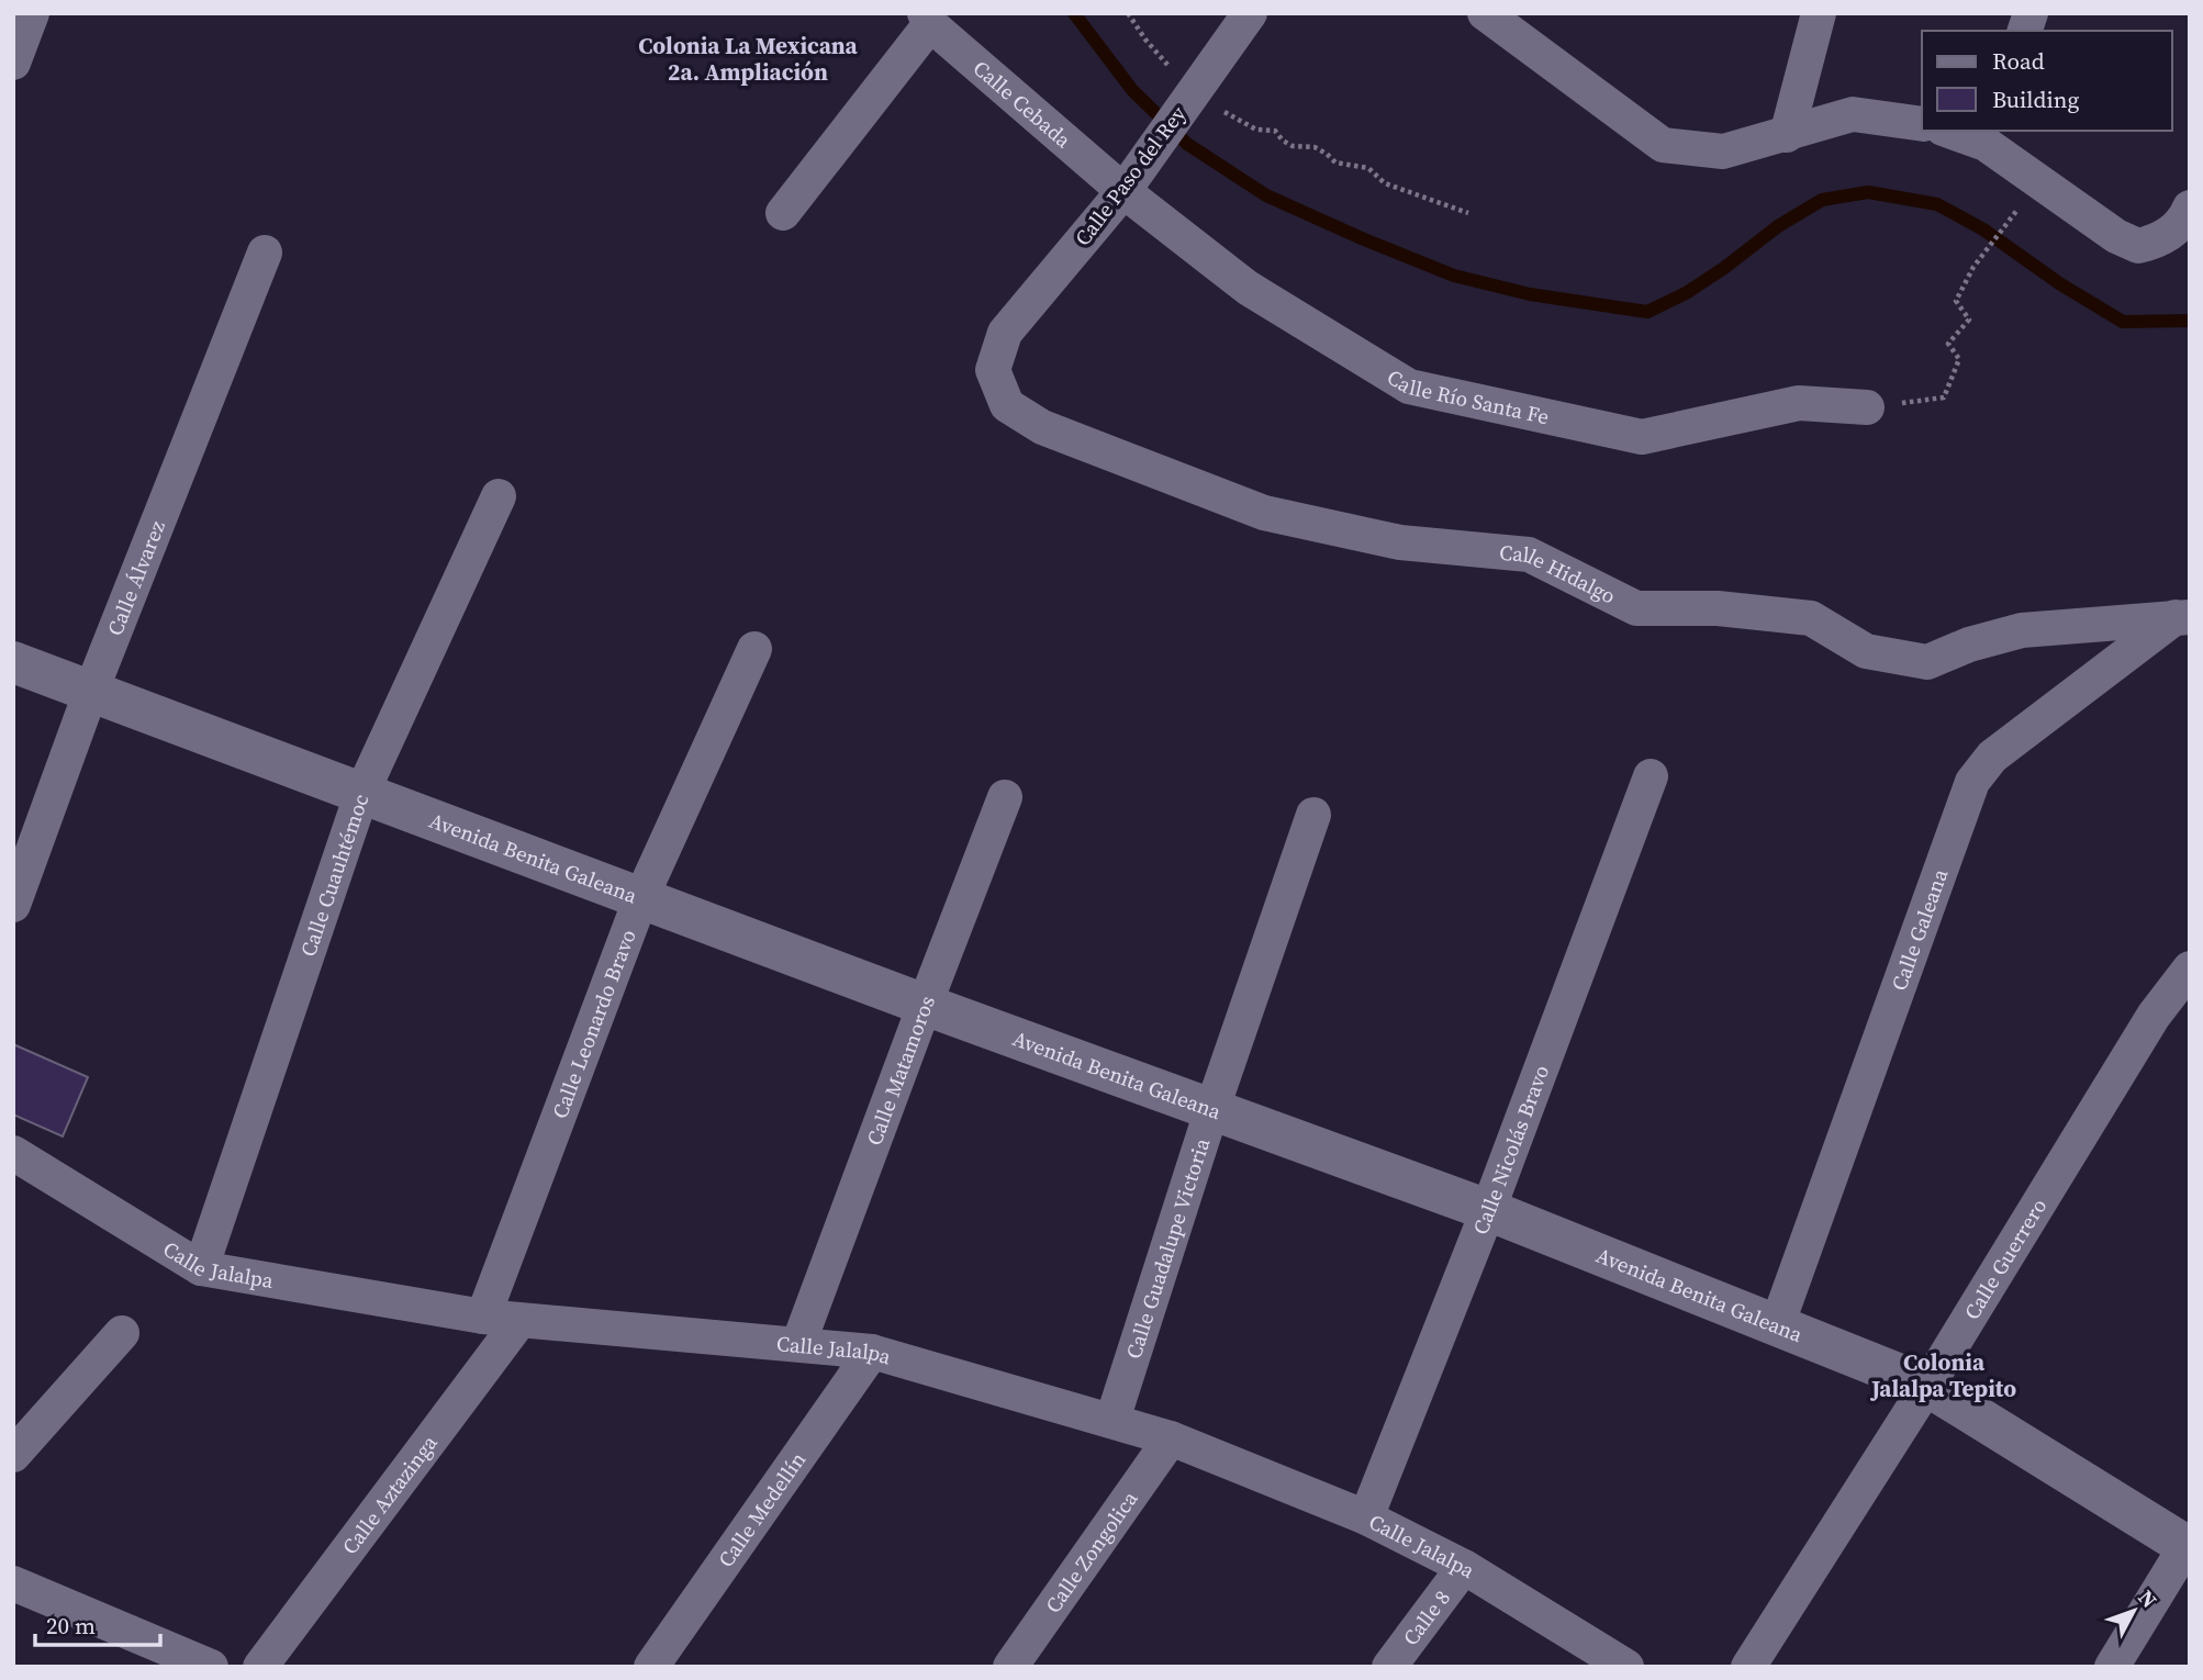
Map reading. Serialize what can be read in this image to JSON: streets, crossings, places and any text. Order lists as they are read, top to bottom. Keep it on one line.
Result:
{"streets":{"street":["Calle Cebada","Calle Paso del Rey","Calle Río Santa Fe","Calle Hidalgo","Calle Álvarez","Avenida Benita Galeana","Calle Cuauhtémoc","Calle Galeana","Calle Leonardo Bravo","Calle Matamoros","Calle Nicolás Bravo","Calle Guadalupe Victoria","Calle Guerrero","Calle Jalalpa","Calle Aztazinga","Calle Medellín","Calle Zongolica","Calle 8"]},"crossings":[["Calle Cebada","Calle Paso del Rey"],["Calle Cebada","Calle Río Santa Fe"],["Calle Paso del Rey","Calle Río Santa Fe"],["Calle Paso del Rey","Calle Hidalgo"],["Calle Hidalgo","Calle Galeana"],["Calle Álvarez","Avenida Benita Galeana"],["Avenida Benita Galeana","Calle Cuauhtémoc"],["Avenida Benita Galeana","Calle Galeana"],["Avenida Benita Galeana","Calle Leonardo Bravo"],["Avenida Benita Galeana","Calle Matamoros"],["Avenida Benita Galeana","Calle Nicolás Bravo"],["Avenida Benita Galeana","Calle Guadalupe Victoria"],["Avenida Benita Galeana","Calle Guerrero"],["Calle Cuauhtémoc","Calle Jalalpa"],["Calle Leonardo Bravo","Calle Jalalpa"],["Calle Matamoros","Calle Jalalpa"],["Calle Nicolás Bravo","Calle Jalalpa"],["Calle Guadalupe Victoria","Calle Jalalpa"],["Calle Jalalpa","Calle Aztazinga"],["Calle Jalalpa","Calle Medellín"],["Calle Jalalpa","Calle Zongolica"],["Calle Jalalpa","Calle 8"]],"districts":["Colonia La Mexicana 2a. Ampliación","Colonia Jalalpa Tepito"],"legend":["Road","Building"],"scale_bar":"20 m","north":"top right"}
